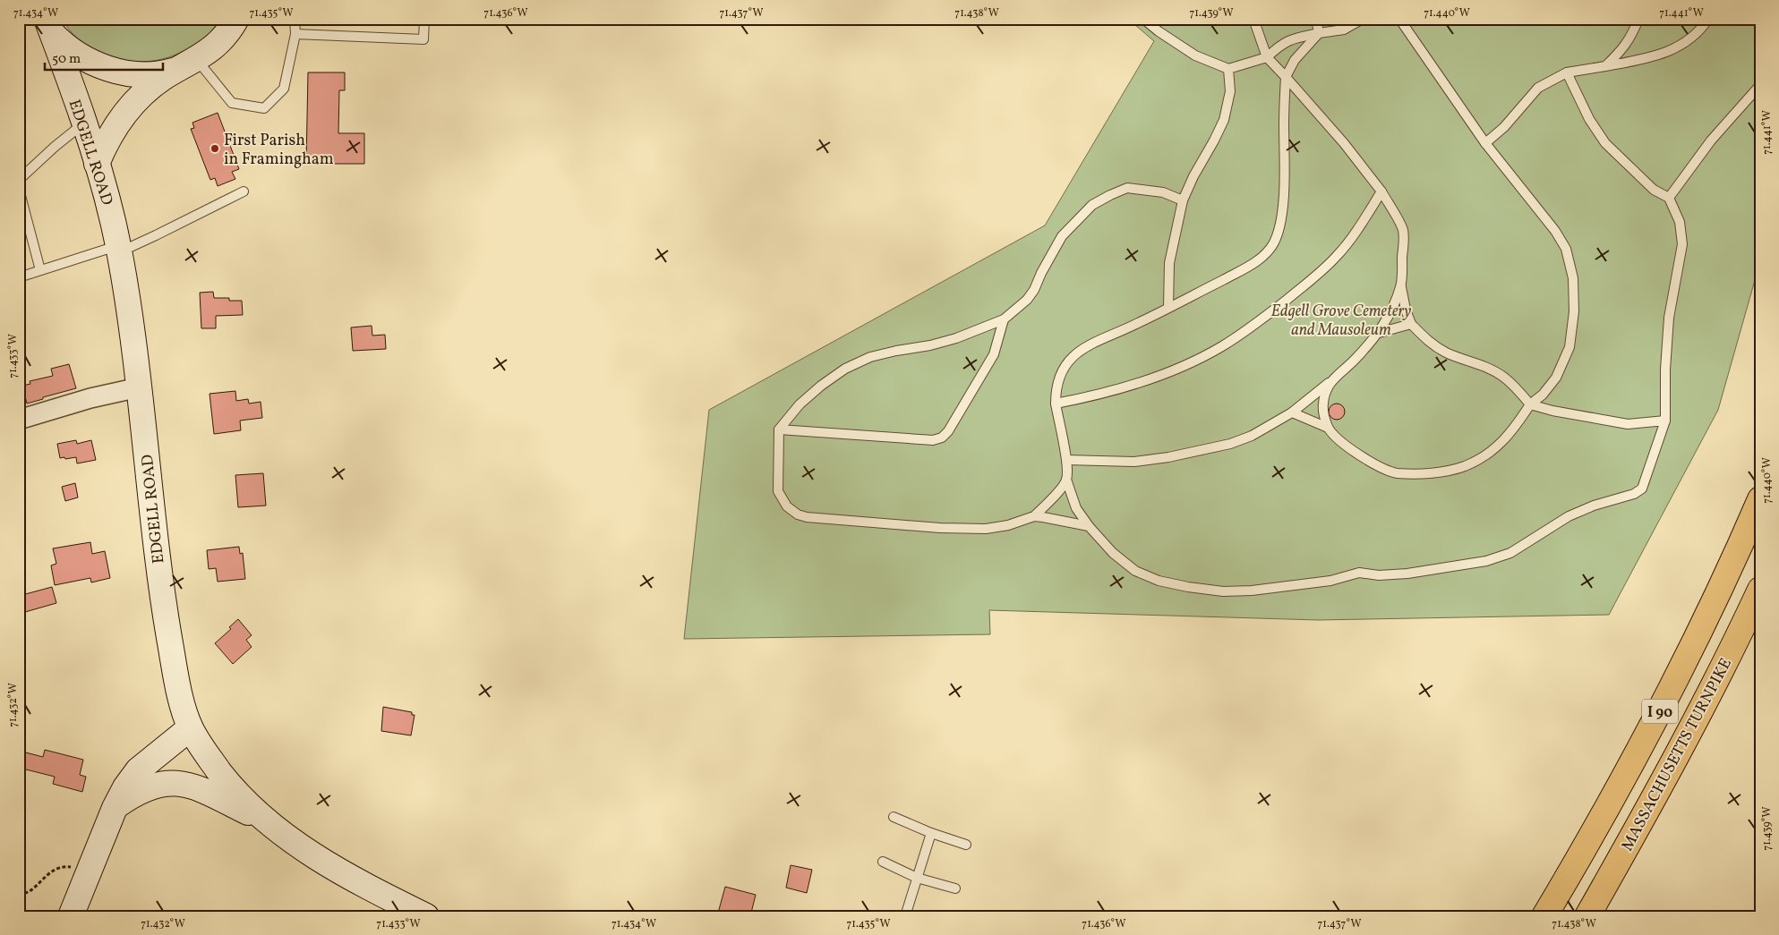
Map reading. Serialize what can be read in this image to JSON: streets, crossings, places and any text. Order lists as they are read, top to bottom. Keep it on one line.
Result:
{"streets":{"highway":["I 90","MASSACHUSETTS TURNPIKE"],"main road":["EDGELL ROAD"]},"parks":["Edgell Grove Cemetery and Mausoleum"],"places":["First Parish in Framingham"],"scale_bar":"50 m","coordinates":["71.434°W","71.435°W","71.436°W","71.437°W","71.438°W","71.439°W","71.440°W","71.441°W","71.433°W","71.432°W"]}
